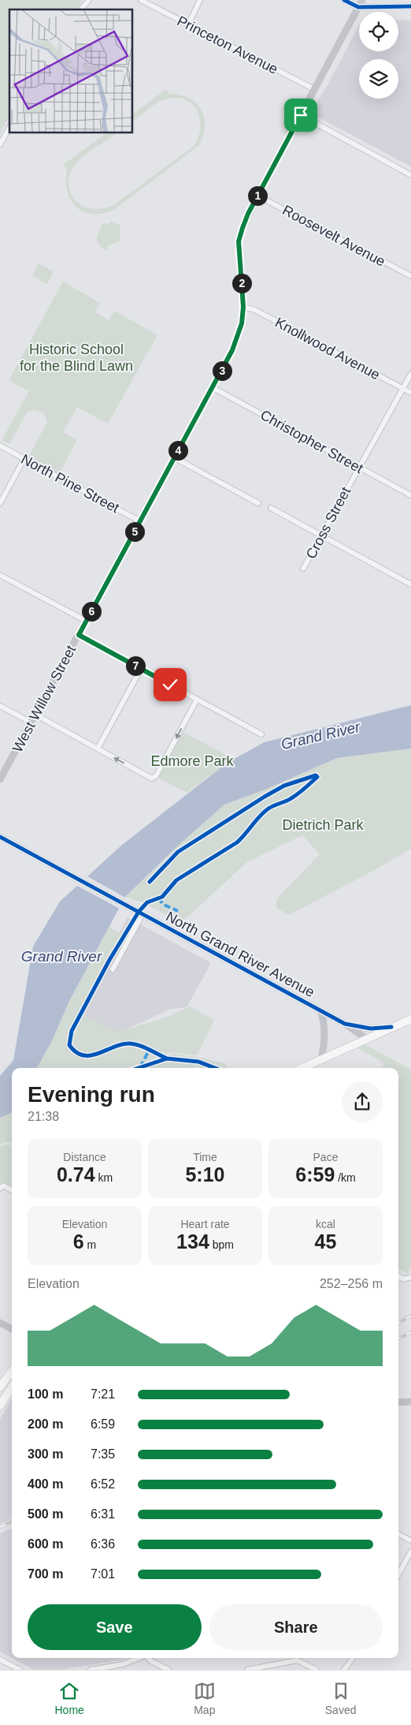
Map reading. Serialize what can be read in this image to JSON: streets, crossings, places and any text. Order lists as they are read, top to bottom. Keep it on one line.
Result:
{"streets":{"street":["Princeton Avenue","Roosevelt Avenue","Knollwood Avenue","Christopher Street","North Pine Street","Cross Street","West Willow Street","North Grand River Avenue"]},"crossings":[["Princeton Avenue","West Willow Street"],["Roosevelt Avenue","West Willow Street"],["Knollwood Avenue","Cross Street"],["Knollwood Avenue","West Willow Street"],["Christopher Street","Cross Street"],["Christopher Street","West Willow Street"],["North Pine Street","West Willow Street"]],"water":["Grand River"],"parks":["Historic School for the Blind Lawn","Edmore Park","Dietrich Park"],"page":{"pins":["1","2","3","4","5","6","7"],"heading":["Evening run","21:38"],"stats":[["Distance","0.74 km"],["Time","5:10"],["Pace","6:59 /km"],["Elevation","6 m"],["Heart rate","134 bpm"],["kcal","45"]],"chart":["Elevation","252–256 m"],"list":[{"name":"100 m","note":"7:21"},{"name":"200 m","note":"6:59"},{"name":"300 m","note":"7:35"},{"name":"400 m","note":"6:52"},{"name":"500 m","note":"6:31"},{"name":"600 m","note":"6:36"},{"name":"700 m","note":"7:01"}],"buttons":["Save","Share"],"tabs":["Home","Map","Saved"]}}
